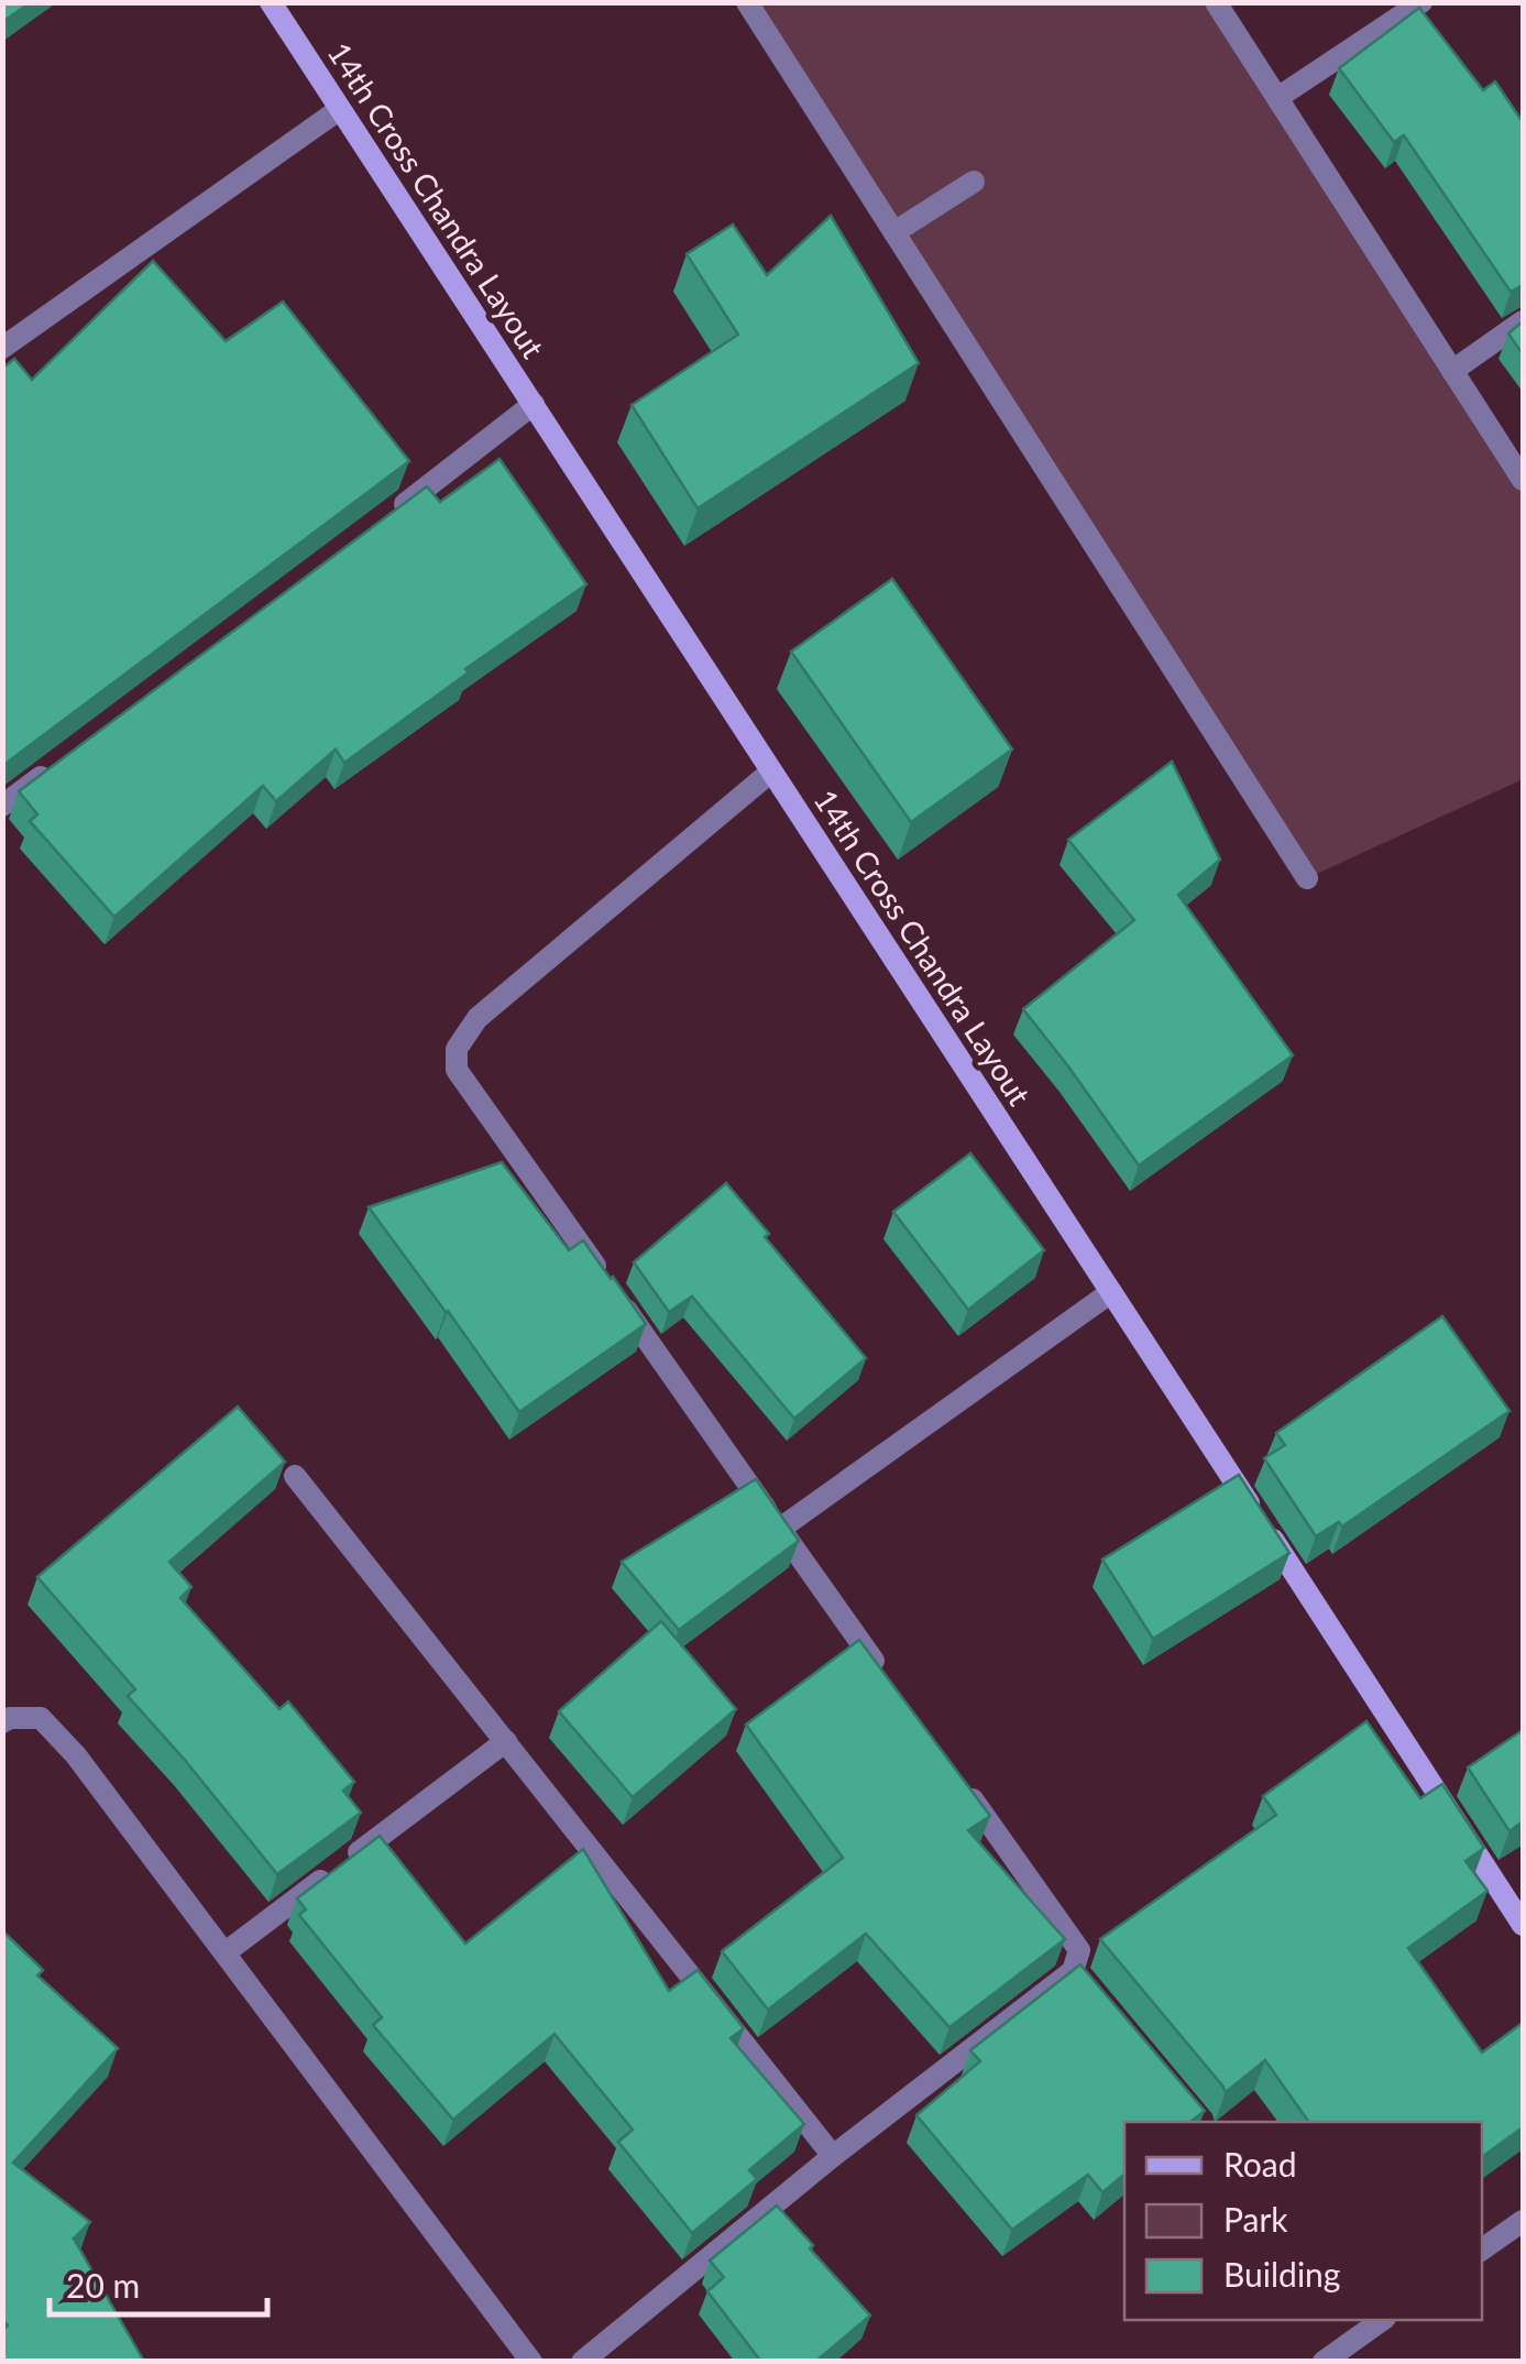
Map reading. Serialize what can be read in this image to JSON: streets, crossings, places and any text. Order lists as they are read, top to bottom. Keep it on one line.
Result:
{"streets":{"street":["14th Cross Chandra Layout"]},"legend":["Road","Park","Building"],"scale_bar":"20 m"}
